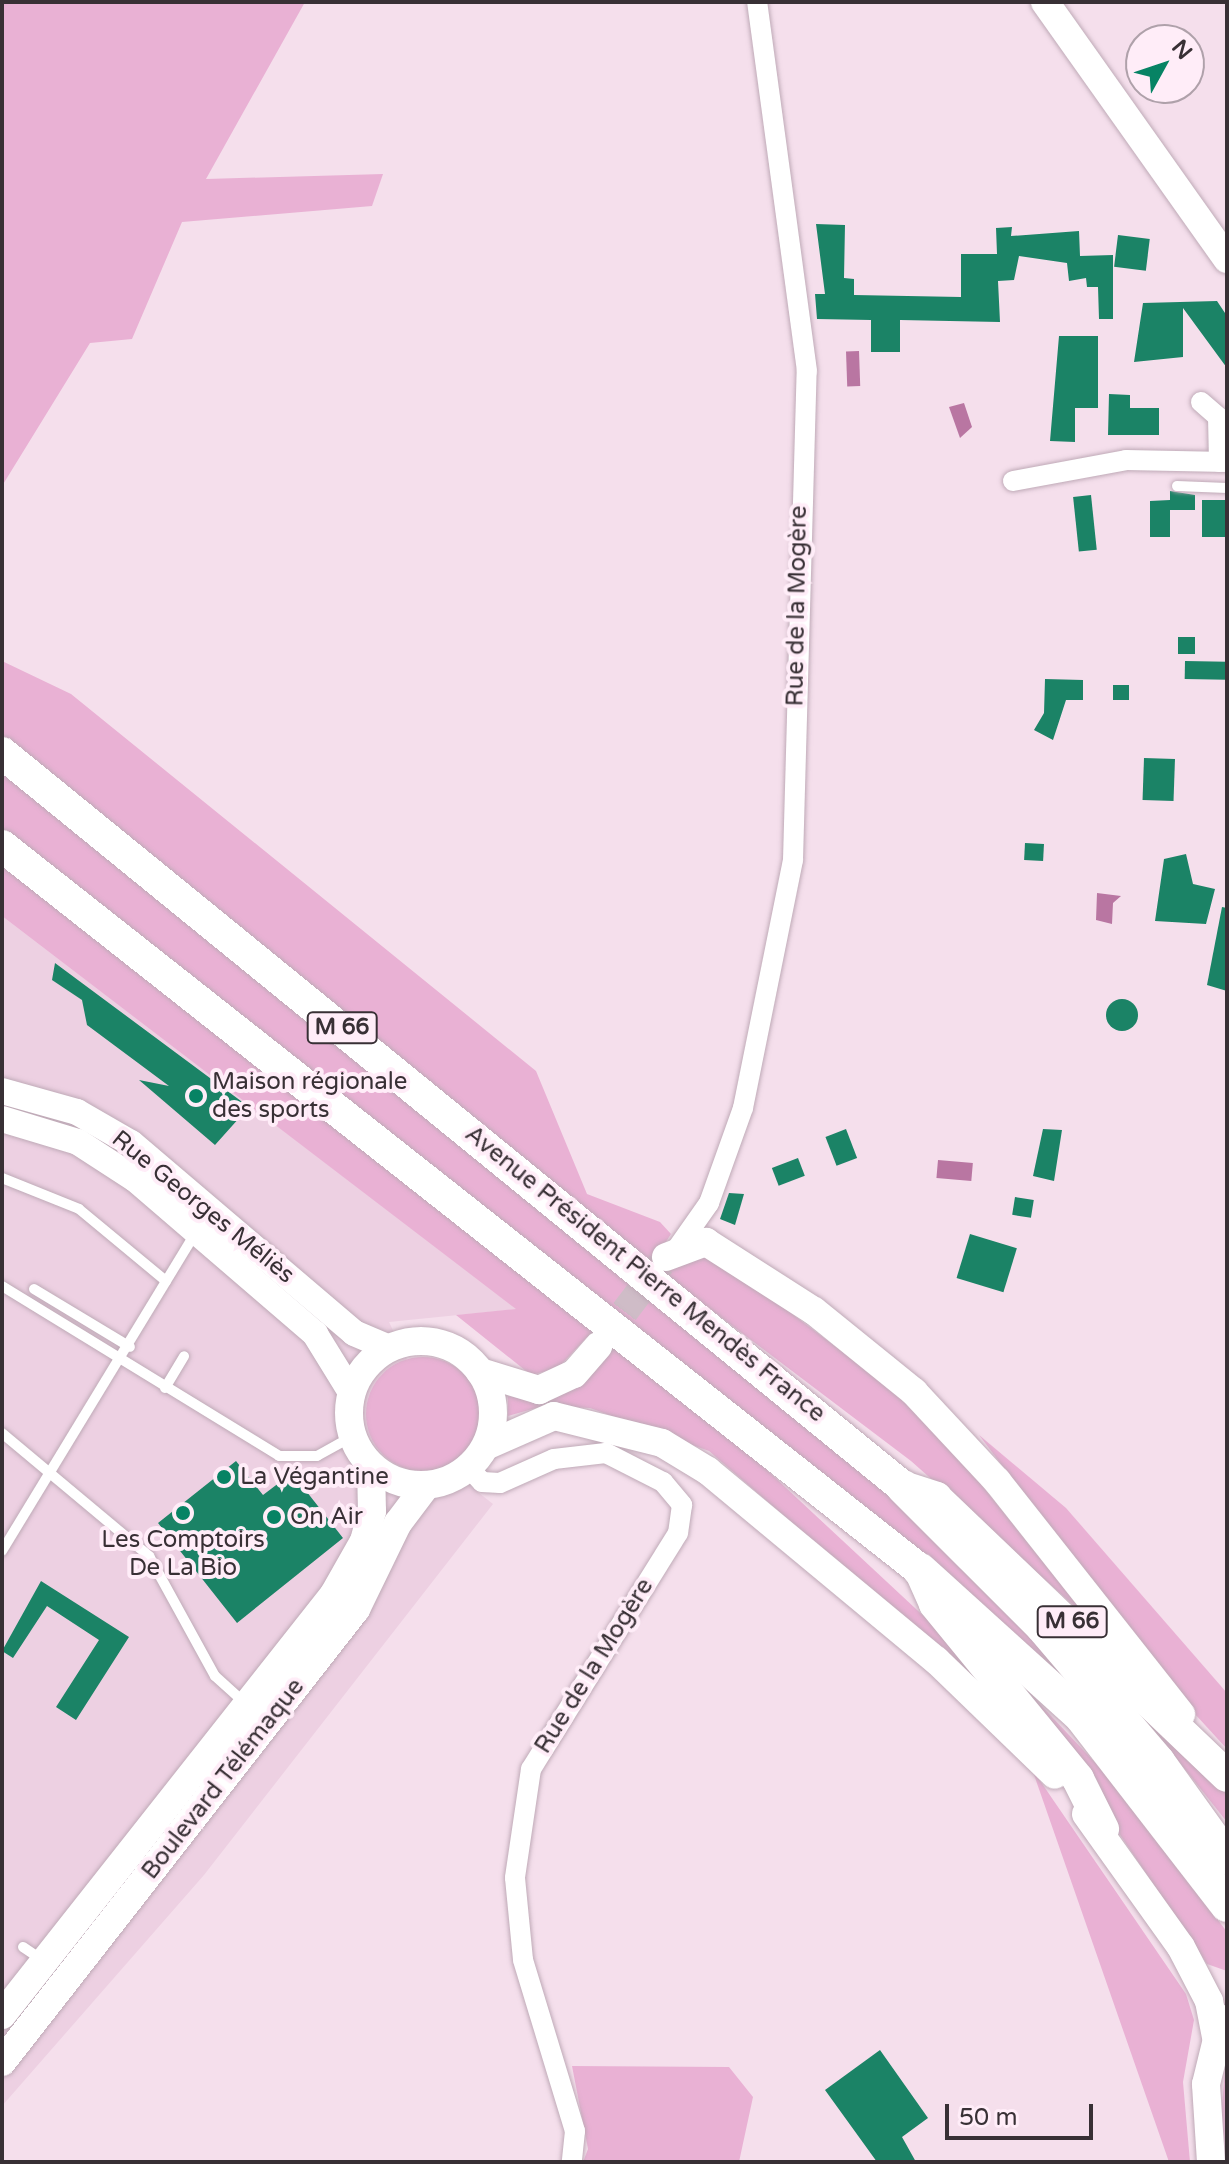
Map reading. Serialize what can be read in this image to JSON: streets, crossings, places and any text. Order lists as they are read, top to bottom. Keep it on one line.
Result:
{"streets":{"highway":["M 66","Avenue Président Pierre Mendès France"],"main road":["Boulevard Télémaque"],"street":["Rue de la Mogère","Rue Georges Méliès"]},"crossings":[["Rue de la Mogère","M 66"],["Rue de la Mogère","Rue Georges Méliès"],["Rue de la Mogère","Boulevard Télémaque"],["M 66","Rue Georges Méliès"],["M 66","Avenue Président Pierre Mendès France"],["M 66","Boulevard Télémaque"],["Rue Georges Méliès","Boulevard Télémaque"]],"places":["Maison régionale des sports","La Végantine","Les Comptoirs De La Bio","On Air"],"scale_bar":"50 m","north":"top right"}
